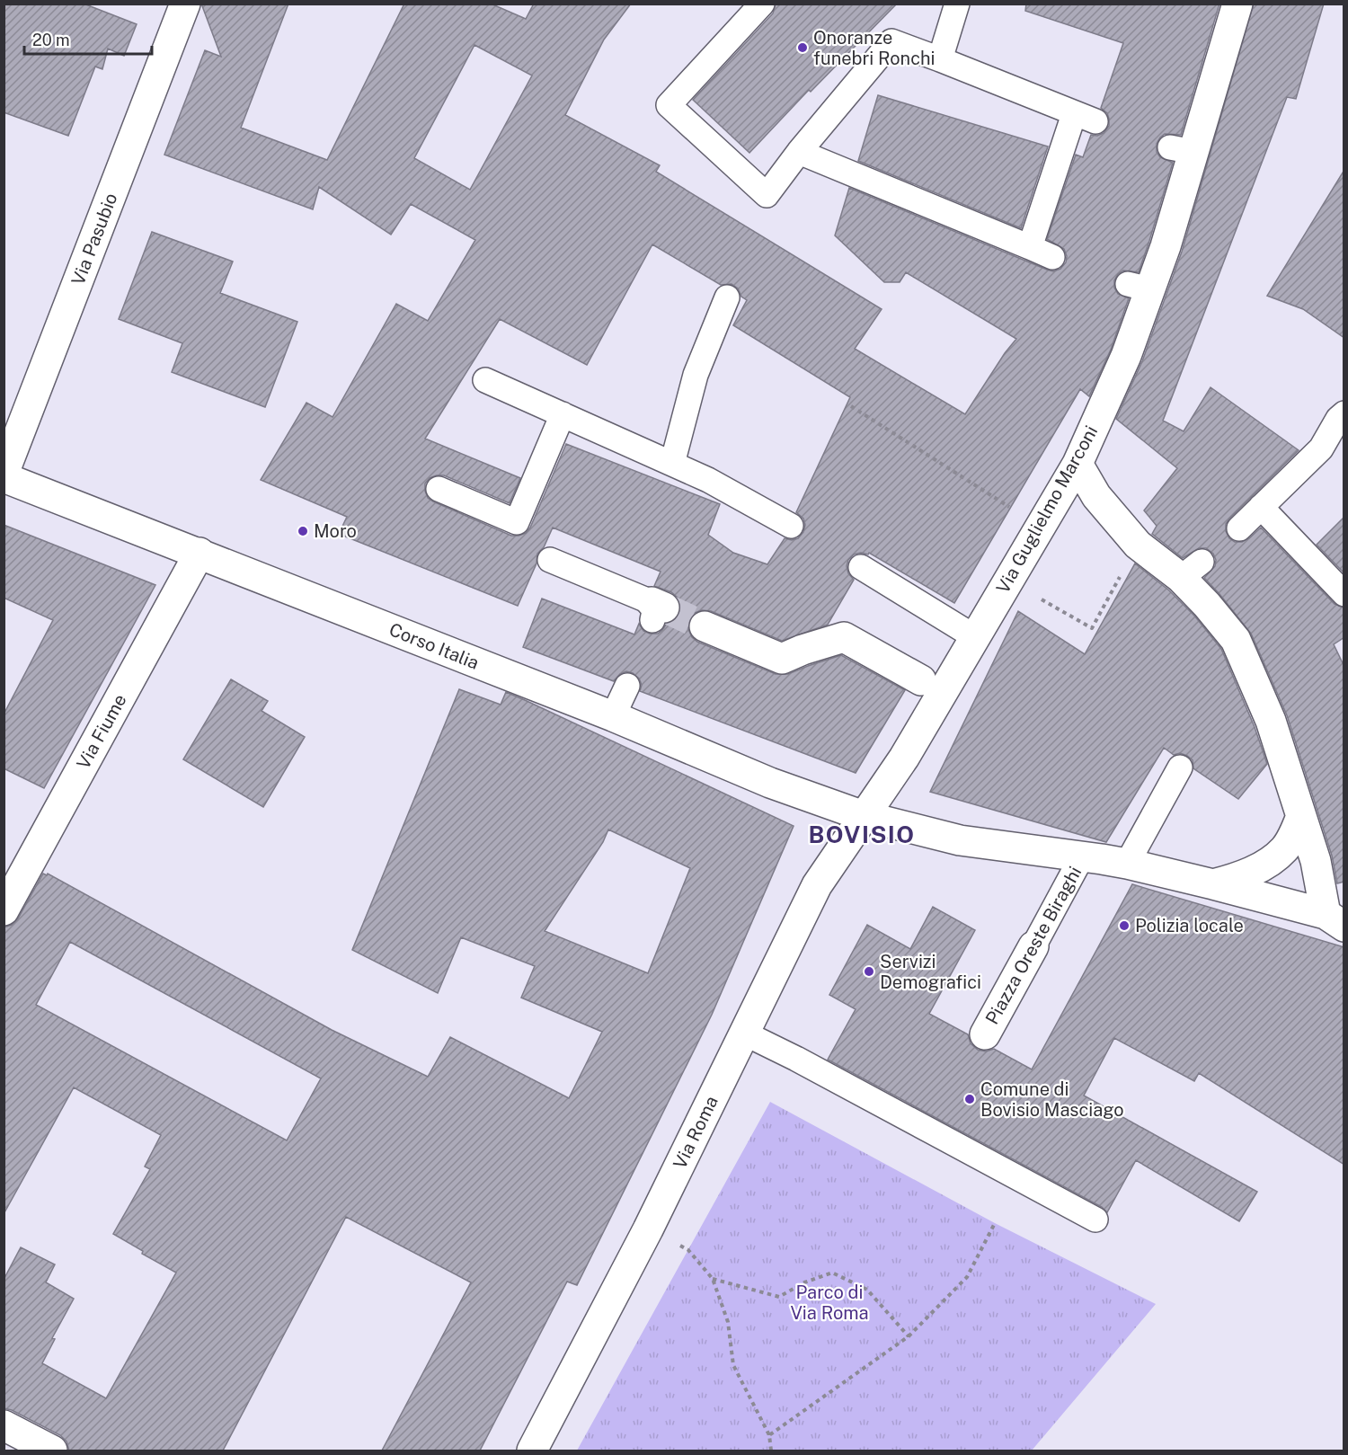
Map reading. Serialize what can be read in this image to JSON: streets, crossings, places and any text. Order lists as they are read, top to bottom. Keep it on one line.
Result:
{"streets":{"street":["Via Pasubio","Via Guglielmo Marconi","Corso Italia","Via Fiume","Piazza Oreste Biraghi","Via Roma"]},"crossings":[["Via Pasubio","Corso Italia"],["Via Guglielmo Marconi","Corso Italia"],["Via Guglielmo Marconi","Piazza Oreste Biraghi"],["Via Guglielmo Marconi","Via Roma"],["Corso Italia","Via Fiume"],["Corso Italia","Piazza Oreste Biraghi"],["Corso Italia","Via Roma"],["Piazza Oreste Biraghi","Via Roma"]],"districts":["BOVISIO"],"parks":["Parco di Via Roma"],"places":["Onoranze funebri Ronchi","Moro","Polizia locale","Servizi Demografici","Comune di Bovisio Masciago"],"scale_bar":"20 m"}
